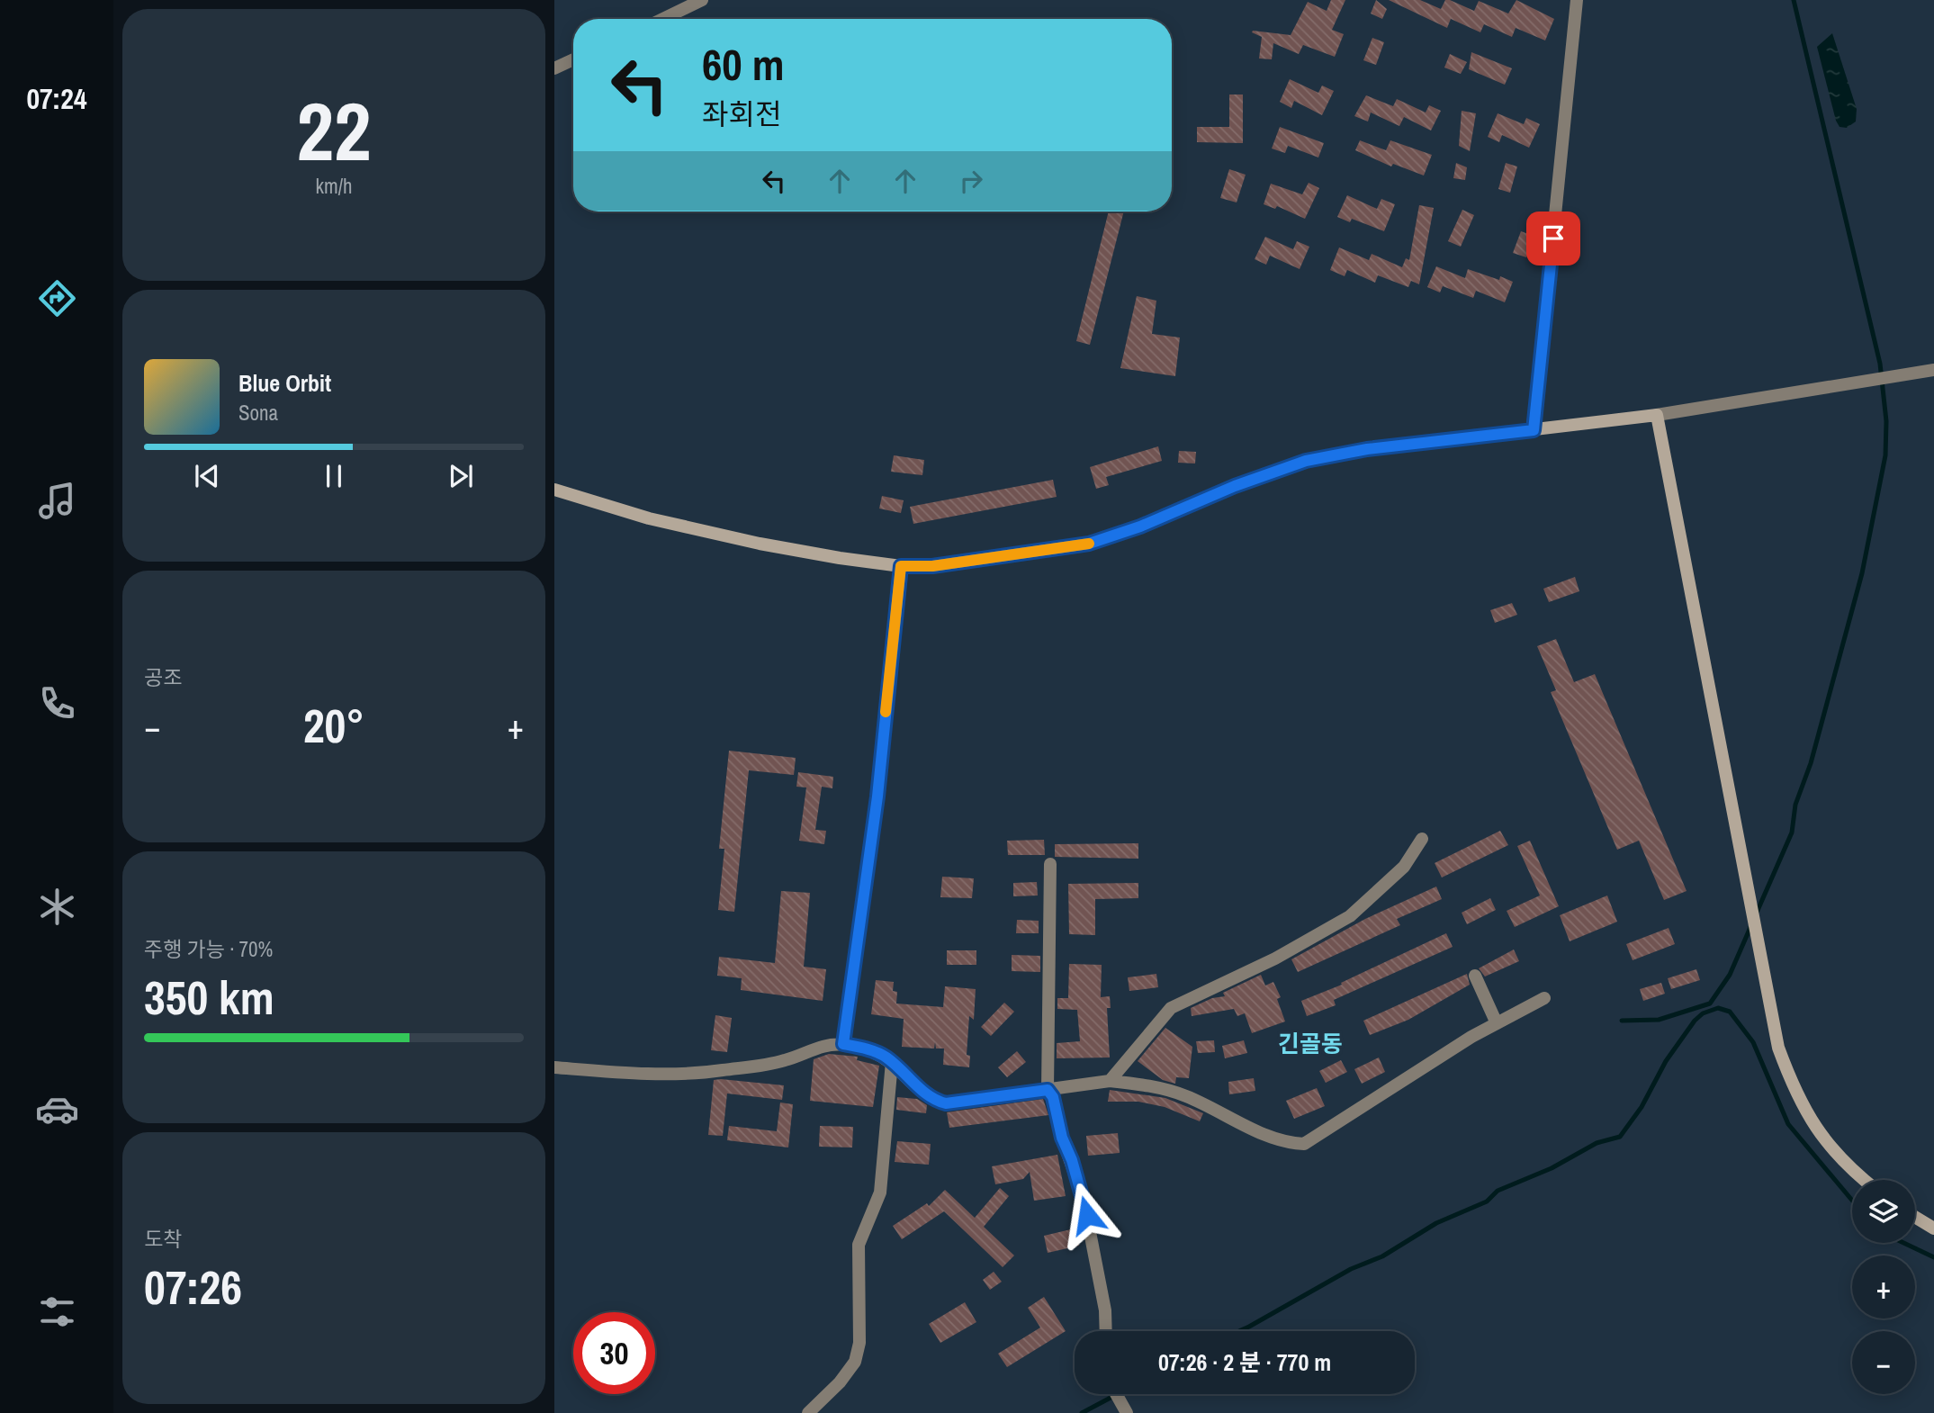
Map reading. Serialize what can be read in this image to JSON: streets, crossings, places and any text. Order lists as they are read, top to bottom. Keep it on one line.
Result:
{"districts":["긴골동"],"page":{"tabs":"07:24","tile":[["22","km/h"],"공조",["주행 가능 · 70%","350 km"],["도착","07:26"]],"turn":["60 m","좌회전"],"song":["Blue Orbit","Sona"],"heat":["−","20°","+"],"map_buttons":["+","−"],"limit":"30","trip":"07:26 · 2 분 · 770 m"}}
